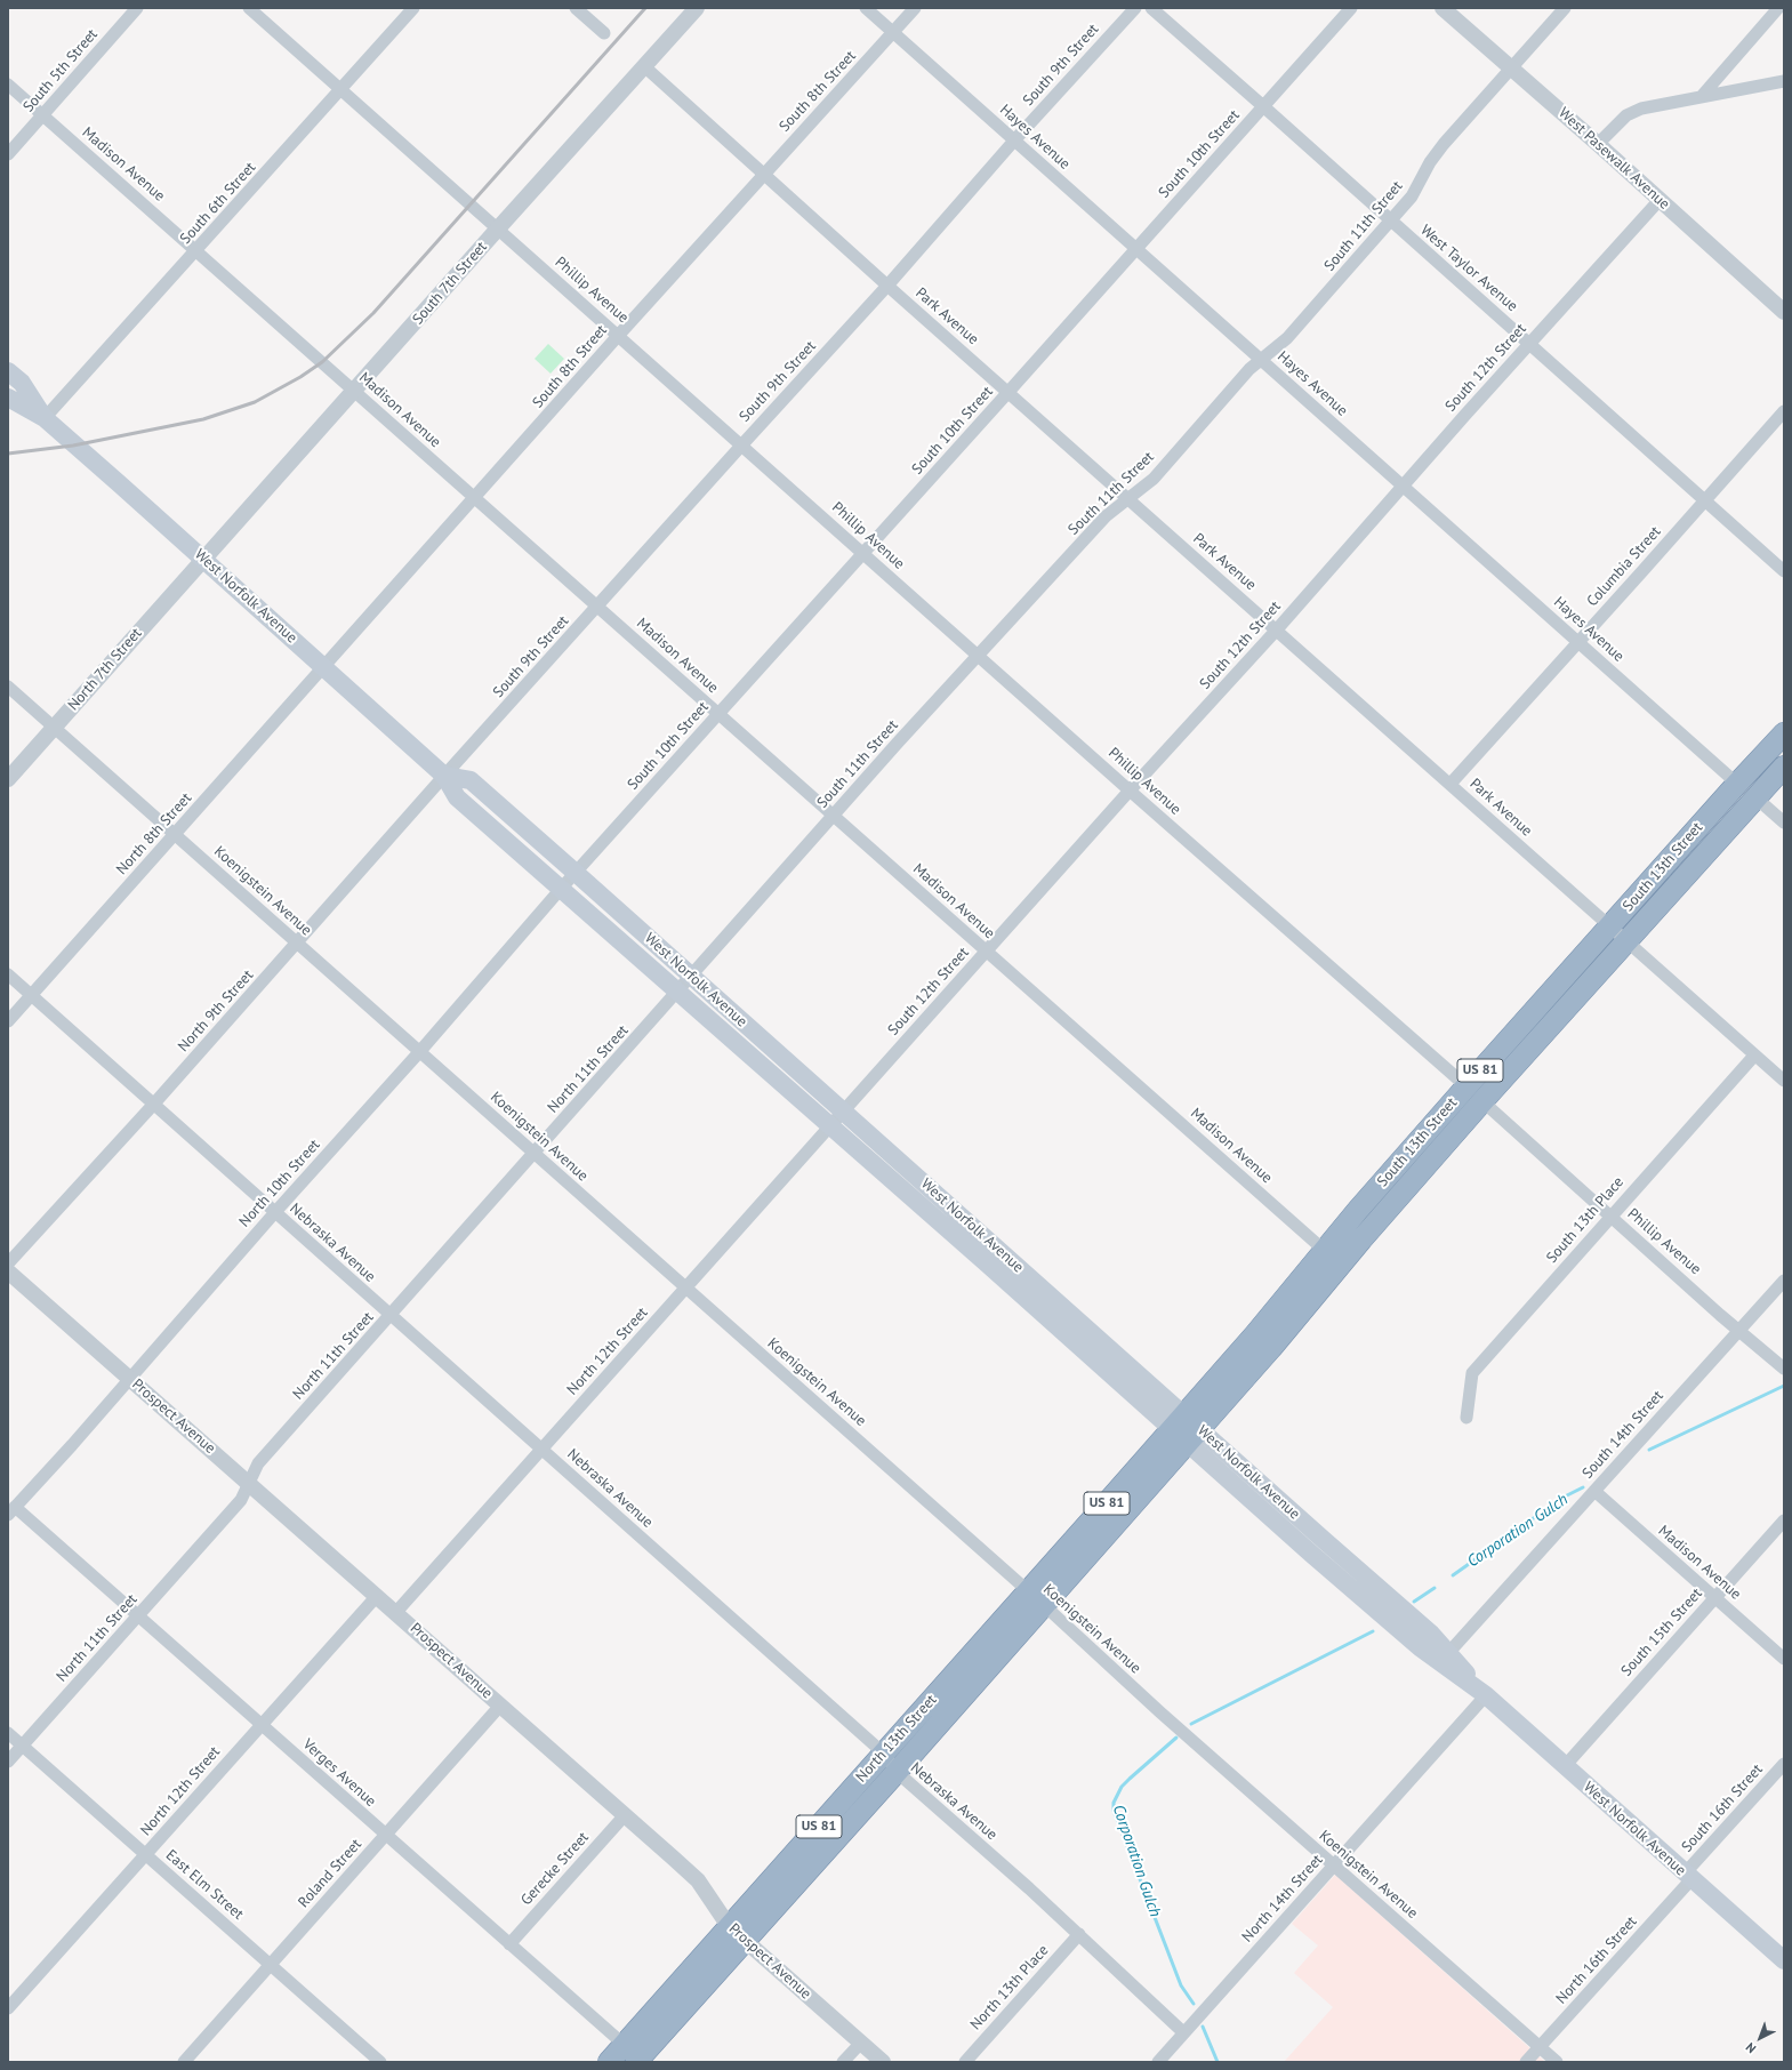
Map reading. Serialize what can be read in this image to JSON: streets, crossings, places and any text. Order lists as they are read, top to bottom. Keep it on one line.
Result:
{"streets":{"highway":["South 13th Street","US 81","North 13th Street"],"main road":["West Norfolk Avenue"],"street":["South 9th Street","South 5th Street","South 8th Street","Hayes Avenue","South 10th Street","West Pasewalk Avenue","Madison Avenue","South 6th Street","South 11th Street","West Taylor Avenue","South 7th Street","Phillip Avenue","Park Avenue","South 12th Street","Columbia Street","North 7th Street","North 8th Street","Koenigstein Avenue","North 9th Street","North 11th Street","North 10th Street","South 13th Place","Nebraska Avenue","North 12th Street","Prospect Avenue","South 14th Street","South 15th Street","Verges Avenue","South 16th Street","Gerecke Street","Roland Street","East Elm Street","North 14th Street","North 16th Street","North 13th Place"]},"crossings":[["South 9th Street","Hayes Avenue"],["South 9th Street","Madison Avenue"],["South 9th Street","Phillip Avenue"],["South 9th Street","Park Avenue"],["South 9th Street","West Norfolk Avenue"],["South 9th Street","North 9th Street"],["South 5th Street","Madison Avenue"],["South 8th Street","Hayes Avenue"],["South 8th Street","Madison Avenue"],["South 8th Street","Phillip Avenue"],["South 8th Street","Park Avenue"],["South 8th Street","West Norfolk Avenue"],["South 8th Street","North 8th Street"],["Hayes Avenue","South 10th Street"],["Hayes Avenue","South 11th Street"],["Hayes Avenue","South 12th Street"],["Hayes Avenue","Columbia Street"],["Hayes Avenue","South 13th Street"],["South 10th Street","Madison Avenue"],["South 10th Street","West Taylor Avenue"],["South 10th Street","Phillip Avenue"],["South 10th Street","Park Avenue"],["South 10th Street","West Norfolk Avenue"],["South 10th Street","North 10th Street"],["West Pasewalk Avenue","South 11th Street"],["West Pasewalk Avenue","South 12th Street"],["Madison Avenue","South 6th Street"],["Madison Avenue","South 11th Street"],["Madison Avenue","South 7th Street"],["Madison Avenue","South 12th Street"],["Madison Avenue","South 13th Street"],["Madison Avenue","South 14th Street"],["Madison Avenue","South 15th Street"],["South 6th Street","Phillip Avenue"],["South 6th Street","West Norfolk Avenue"],["South 11th Street","West Taylor Avenue"],["South 11th Street","Phillip Avenue"],["South 11th Street","Park Avenue"],["South 11th Street","West Norfolk Avenue"],["South 11th Street","North 11th Street"],["West Taylor Avenue","South 12th Street"],["West Taylor Avenue","Columbia Street"],["South 7th Street","Phillip Avenue"],["South 7th Street","Park Avenue"],["South 7th Street","West Norfolk Avenue"],["South 7th Street","North 7th Street"],["Phillip Avenue","South 12th Street"],["Phillip Avenue","South 13th Street"],["Phillip Avenue","South 13th Place"],["Phillip Avenue","South 14th Street"],["Park Avenue","South 12th Street"],["Park Avenue","Columbia Street"],["Park Avenue","South 13th Street"],["Park Avenue","South 13th Place"],["South 12th Street","West Norfolk Avenue"],["South 12th Street","North 12th Street"],["West Norfolk Avenue","North 7th Street"],["West Norfolk Avenue","North 8th Street"],["West Norfolk Avenue","South 13th Street"],["West Norfolk Avenue","North 9th Street"],["West Norfolk Avenue","North 11th Street"],["West Norfolk Avenue","North 10th Street"],["West Norfolk Avenue","North 12th Street"],["West Norfolk Avenue","South 14th Street"],["West Norfolk Avenue","South 15th Street"],["West Norfolk Avenue","North 13th Street"],["West Norfolk Avenue","South 16th Street"],["West Norfolk Avenue","North 14th Street"],["West Norfolk Avenue","North 16th Street"],["North 7th Street","Koenigstein Avenue"],["North 8th Street","Koenigstein Avenue"],["North 8th Street","Nebraska Avenue"],["South 13th Street","North 13th Street"],["Koenigstein Avenue","North 9th Street"],["Koenigstein Avenue","North 11th Street"],["Koenigstein Avenue","North 10th Street"],["Koenigstein Avenue","North 12th Street"],["Koenigstein Avenue","North 13th Street"],["Koenigstein Avenue","North 14th Street"],["Koenigstein Avenue","North 16th Street"],["North 9th Street","Nebraska Avenue"],["North 11th Street","Nebraska Avenue"],["North 11th Street","Prospect Avenue"],["North 11th Street","Verges Avenue"],["North 11th Street","East Elm Street"],["North 10th Street","Nebraska Avenue"],["North 10th Street","Prospect Avenue"],["North 10th Street","Verges Avenue"],["Nebraska Avenue","North 12th Street"],["Nebraska Avenue","North 13th Street"],["Nebraska Avenue","North 14th Street"],["Nebraska Avenue","North 13th Place"],["North 12th Street","Prospect Avenue"],["North 12th Street","Verges Avenue"],["North 12th Street","East Elm Street"],["Prospect Avenue","North 13th Street"],["Prospect Avenue","Gerecke Street"],["Prospect Avenue","Roland Street"],["North 13th Street","Verges Avenue"],["Verges Avenue","Gerecke Street"],["Verges Avenue","Roland Street"],["South 16th Street","North 16th Street"],["Roland Street","East Elm Street"]],"water":["Corporation Gulch"],"north":"bottom left"}
